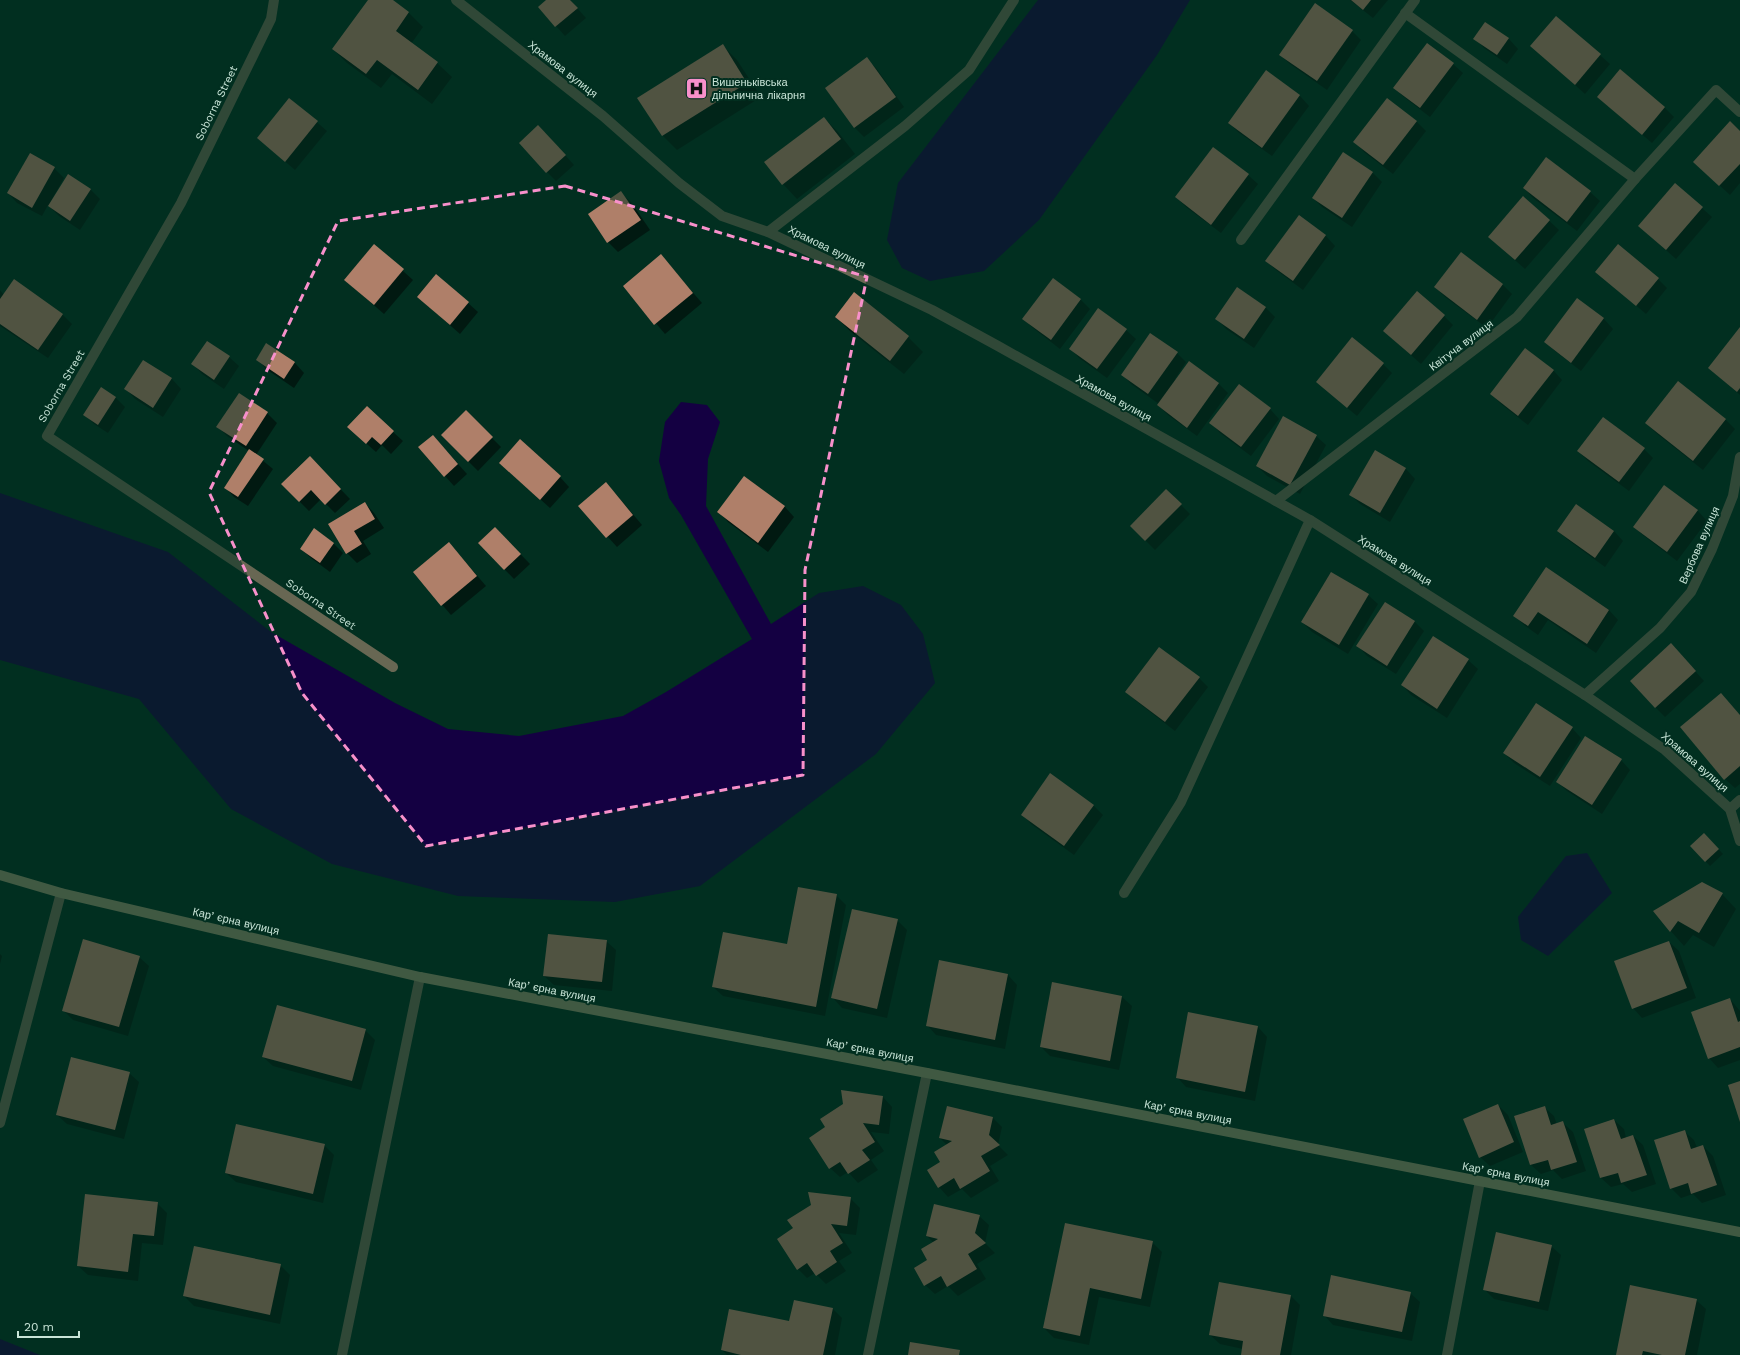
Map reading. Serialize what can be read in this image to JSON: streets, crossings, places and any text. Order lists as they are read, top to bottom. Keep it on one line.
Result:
{"streets":{"street":["Храмова вулиця","Soborna Street","Квітуча вулиця","Вербова вулиця","Карʼєрна вулиця"]},"crossings":[["Храмова вулиця","Квітуча вулиця"],["Храмова вулиця","Вербова вулиця"]],"places":{"hospital":["Вишеньківська дільнична лікарня"]},"scale_bar":"20 m"}
